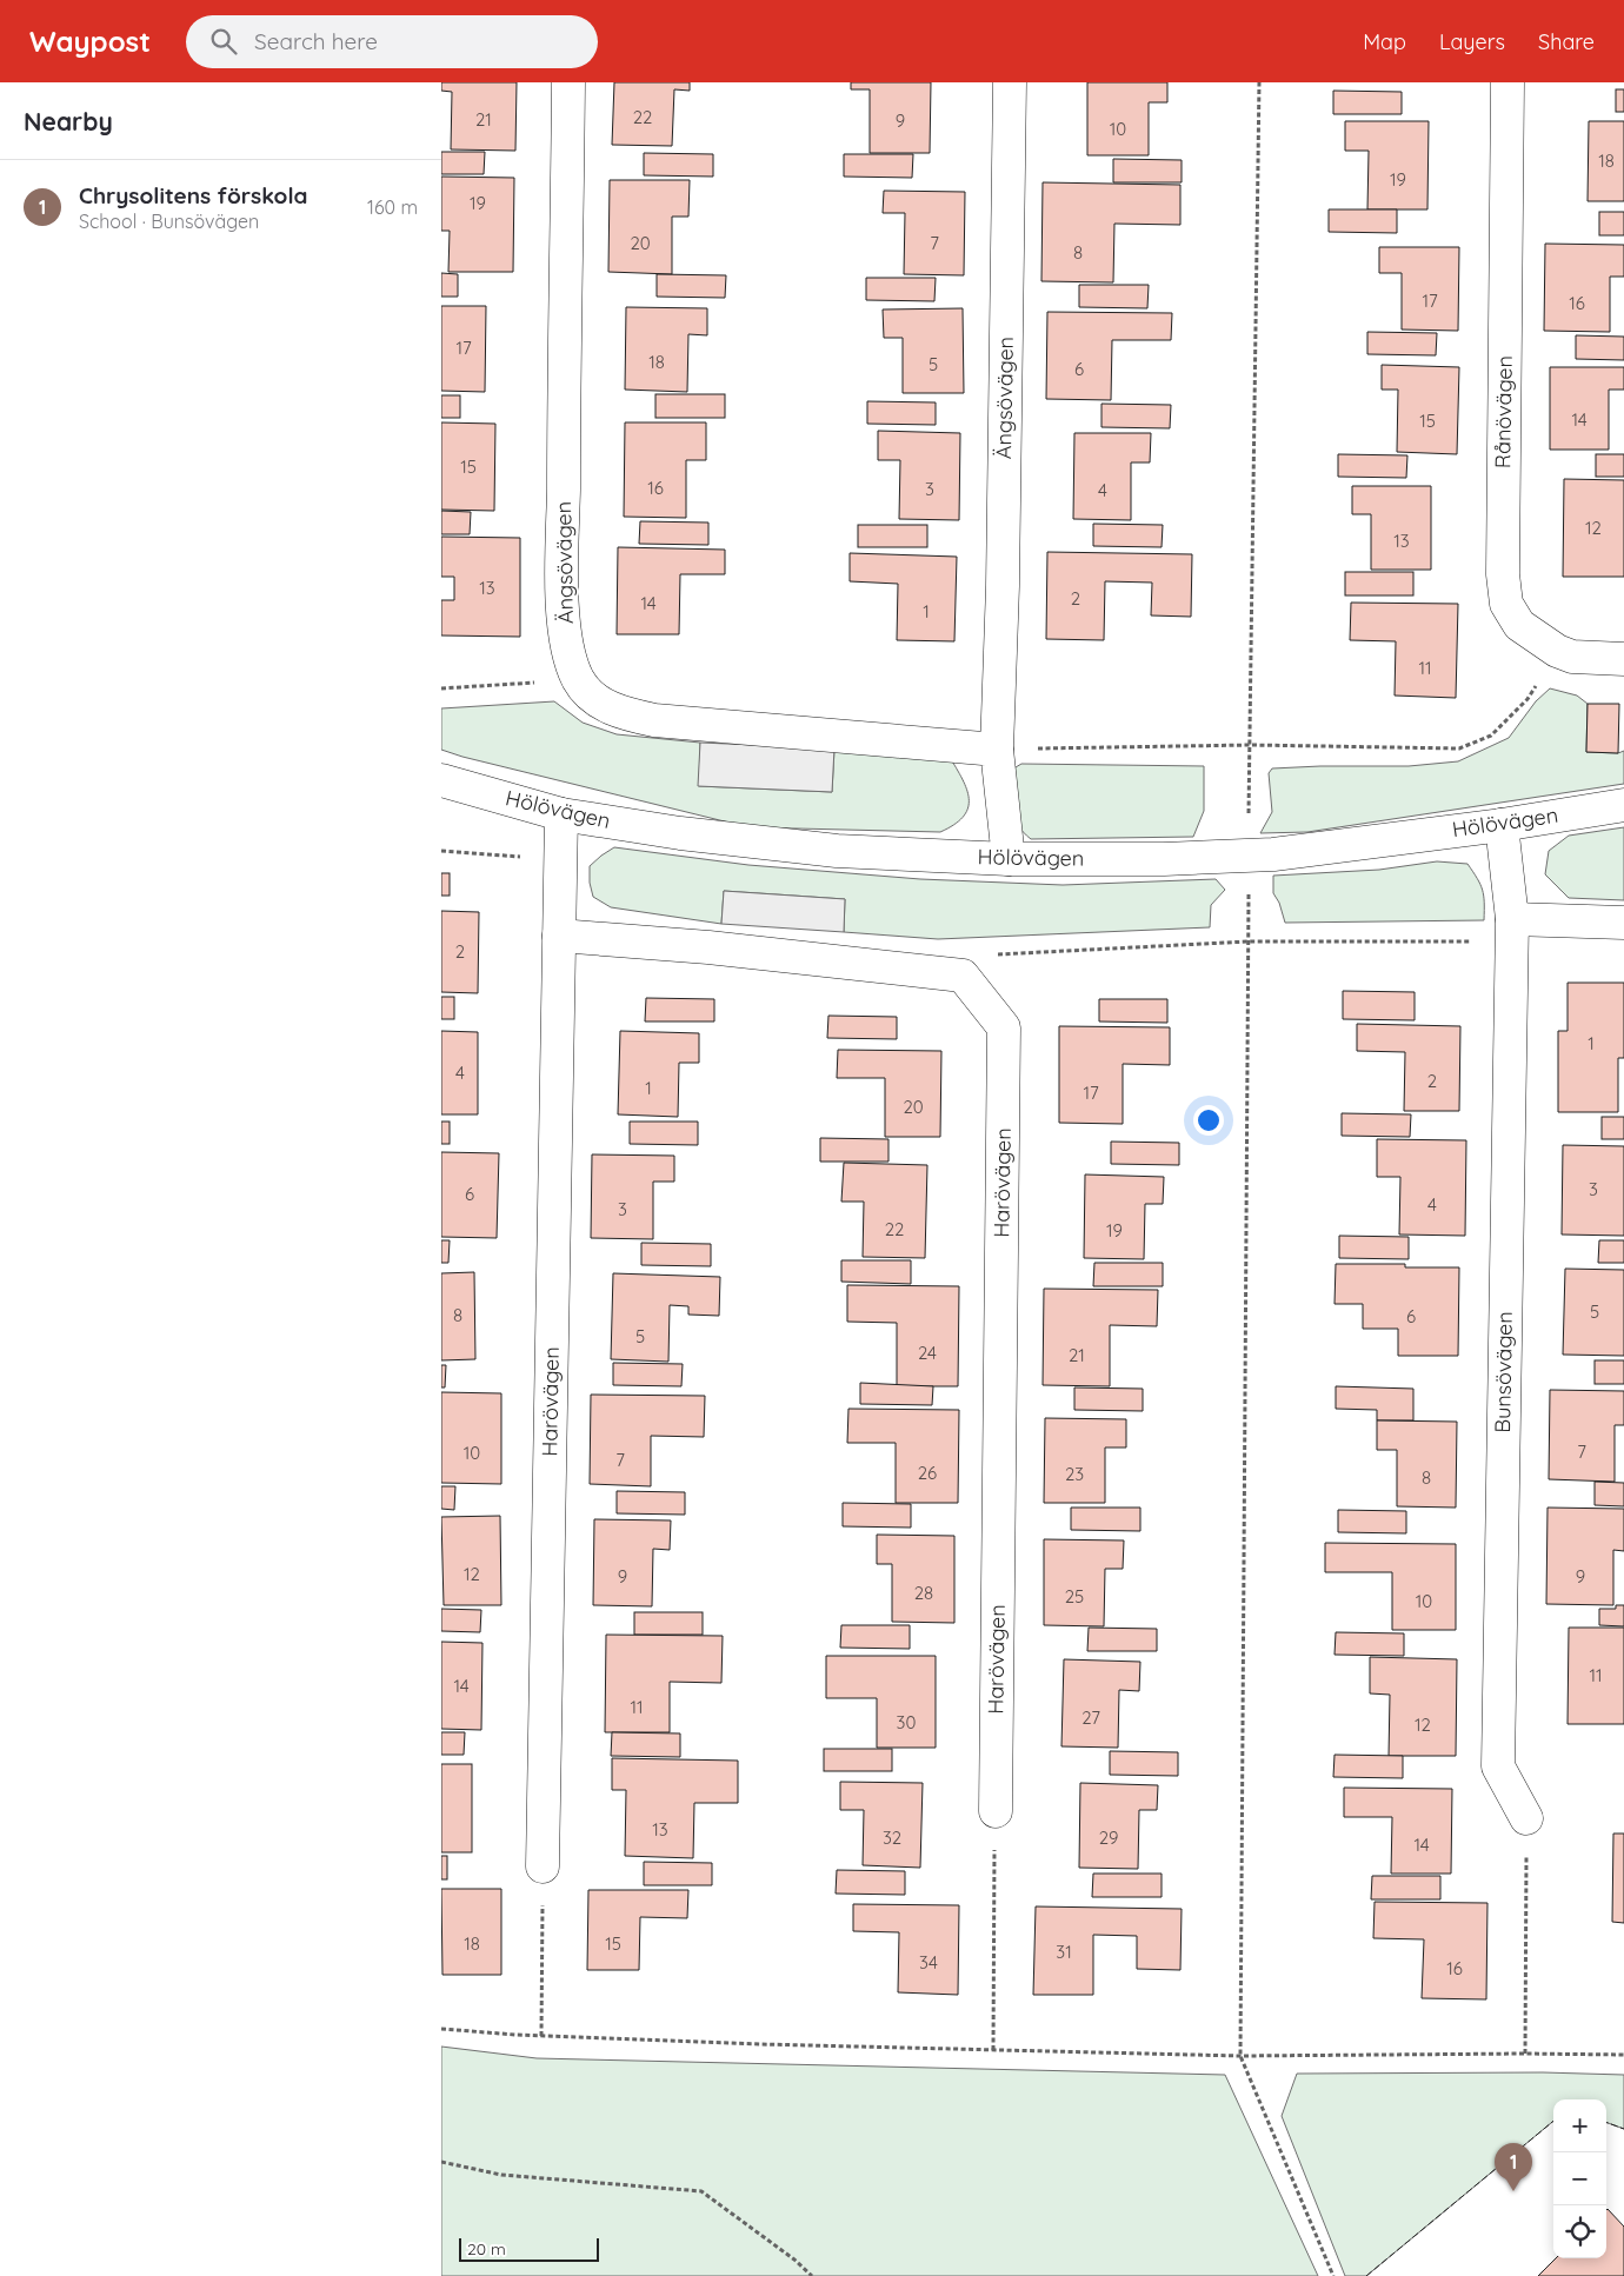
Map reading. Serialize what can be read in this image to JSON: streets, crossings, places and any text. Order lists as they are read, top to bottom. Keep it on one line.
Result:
{"streets":{"street":["Ängsövägen","Rånövägen","Hölövägen","Harövägen","Bunsövägen"]},"crossings":[["Ängsövägen","Hölövägen"],["Hölövägen","Harövägen"],["Hölövägen","Bunsövägen"]],"house_numbers":["22","21","9","10","18","19","19","20","7","8","17","16","17","18","5","6","14","15","15","16","3","4","12","13","13","2","14","1","11","2","1","4","2","1","17","20","3","6","4","3","22","19","5","8","6","5","24","21","7","10","7","26","23","8","12","9","9","28","25","10","11","14","11","27","30","12","13","32","29","14","18","15","31","34","16"],"scale_bar":"20 m","page":{"header":"Waypost","search":"Search here","nav":["Map","Layers","Share"],"heading":"Nearby","list":[{"mark":"1","name":"Chrysolitens förskola","note":"School · Bunsövägen","value":"160 m"}],"map_buttons":["+","−"],"pins":"1","scale":"20 m"}}
